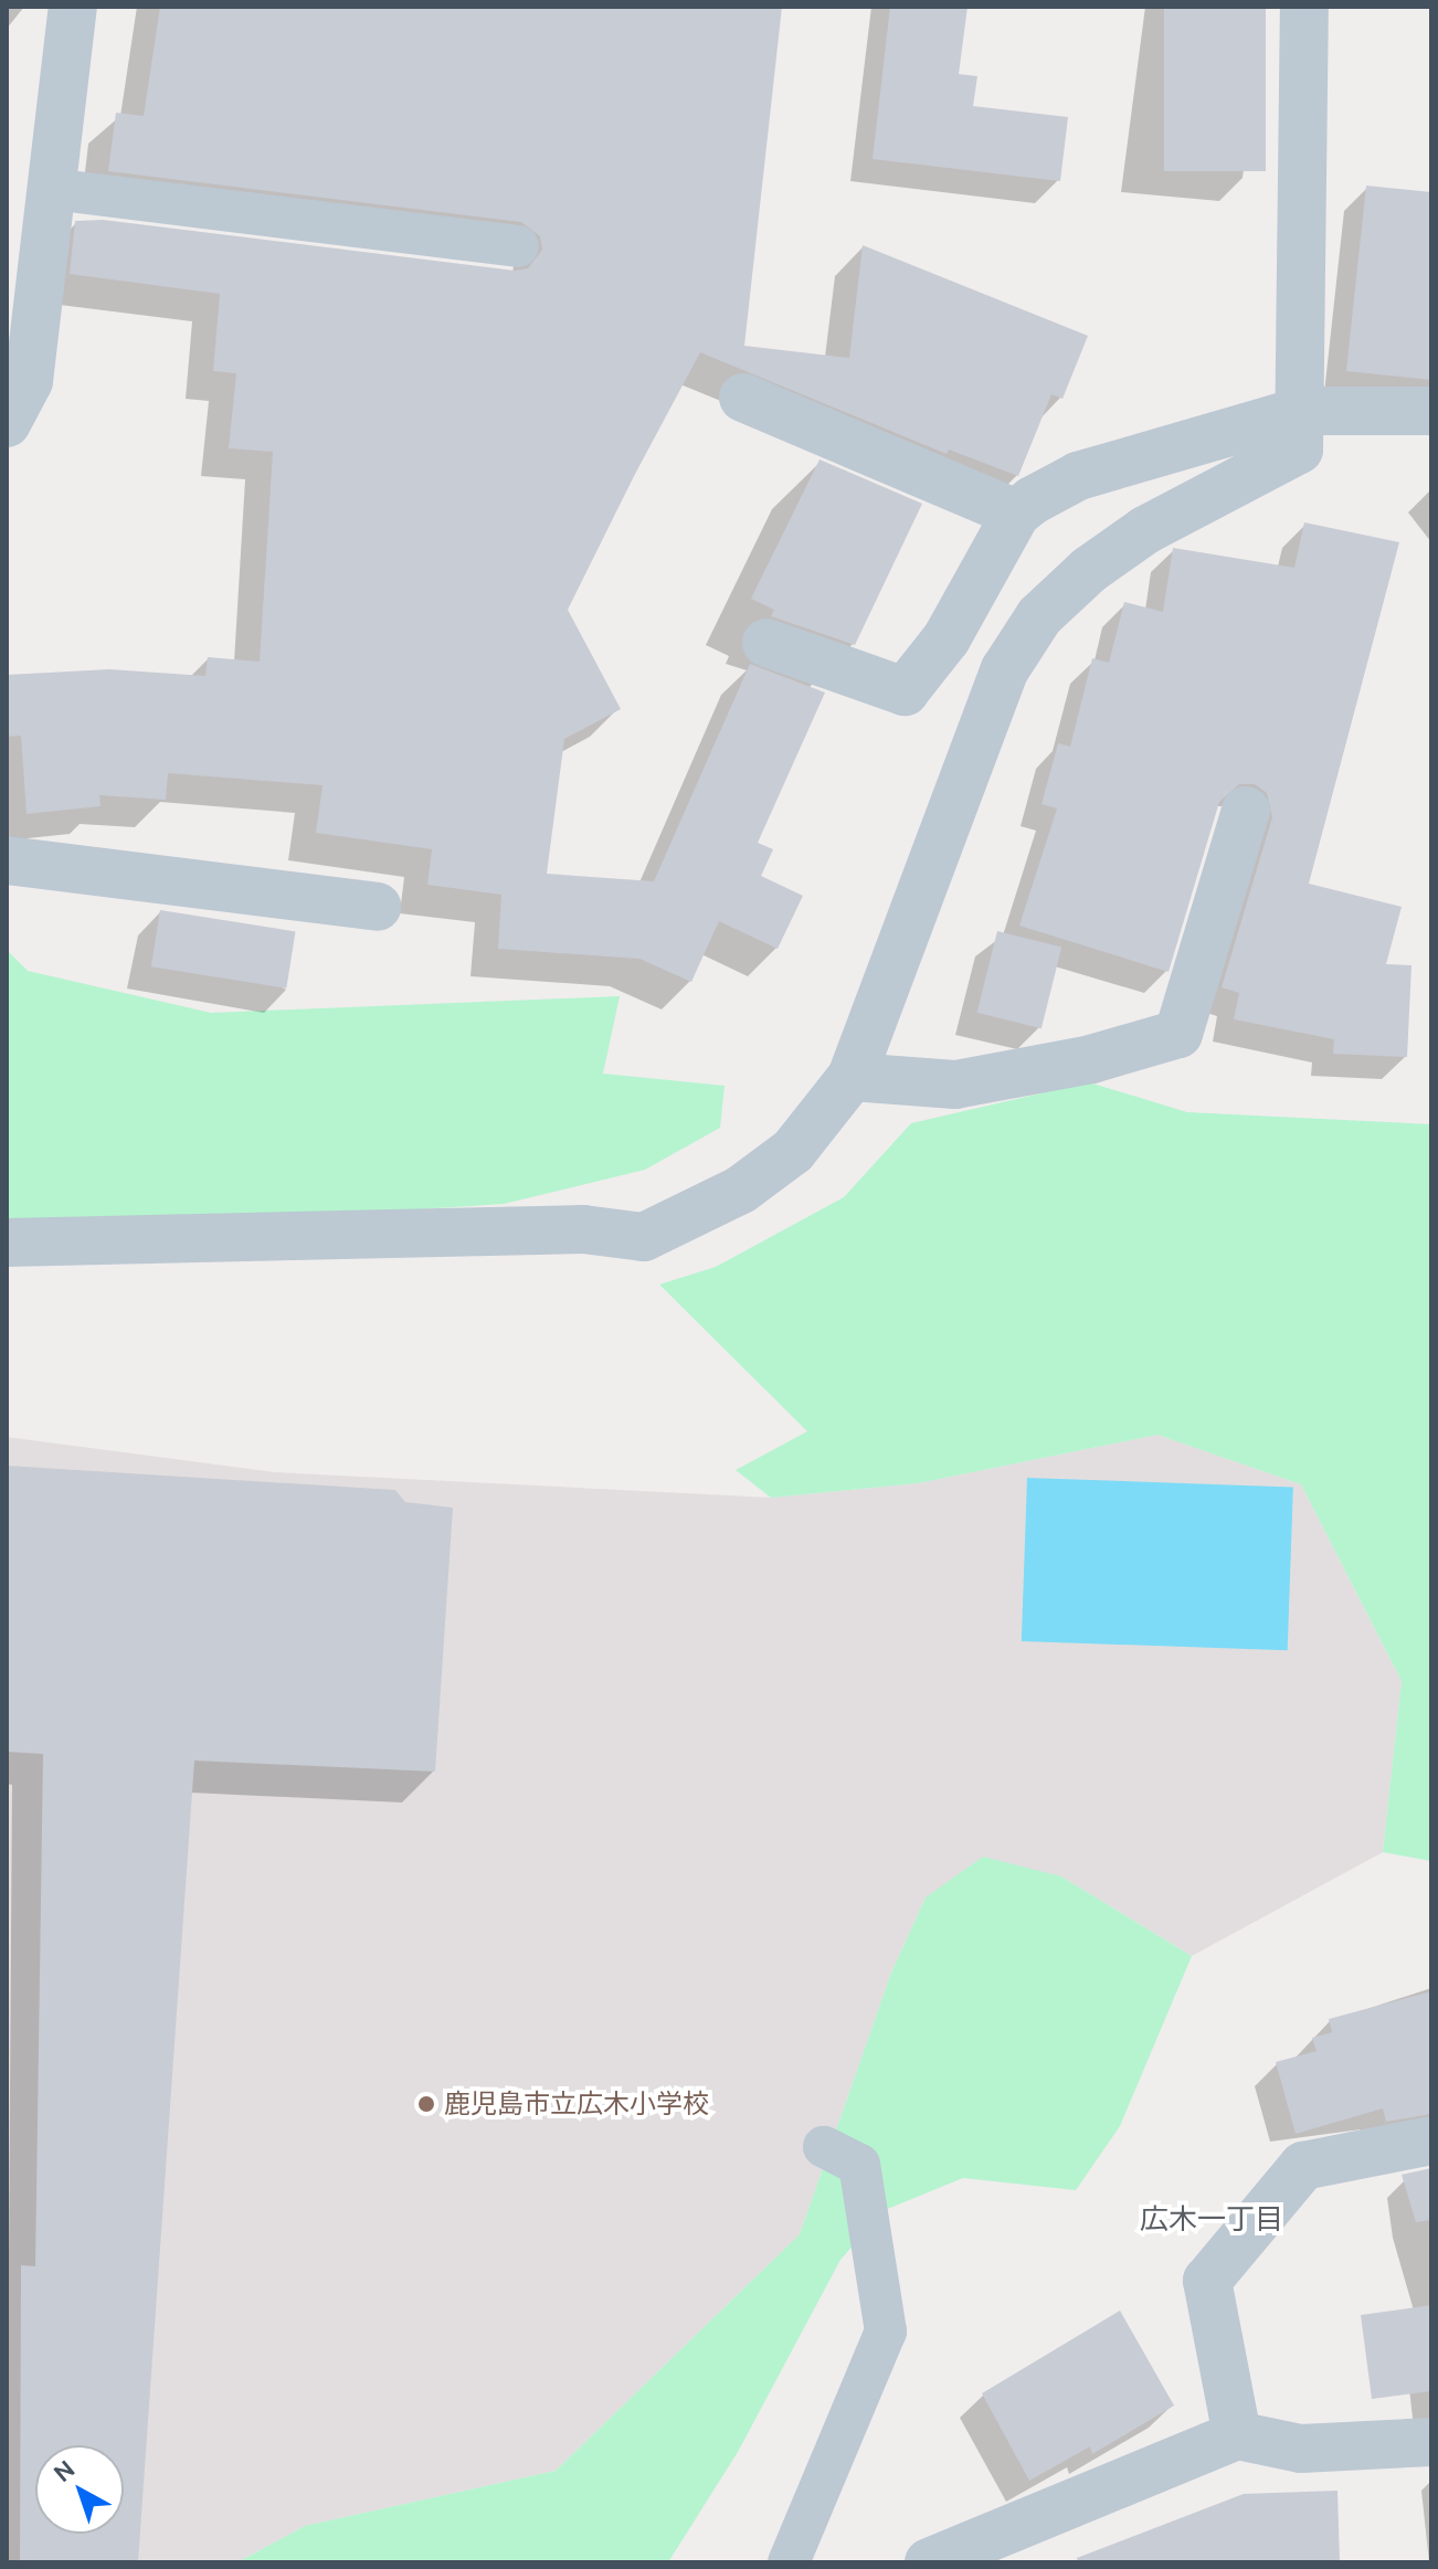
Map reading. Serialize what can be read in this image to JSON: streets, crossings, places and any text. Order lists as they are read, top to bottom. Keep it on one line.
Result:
{"districts":["広木一丁目"],"places":["鹿児島市立広木小学校"],"north":"top left"}
